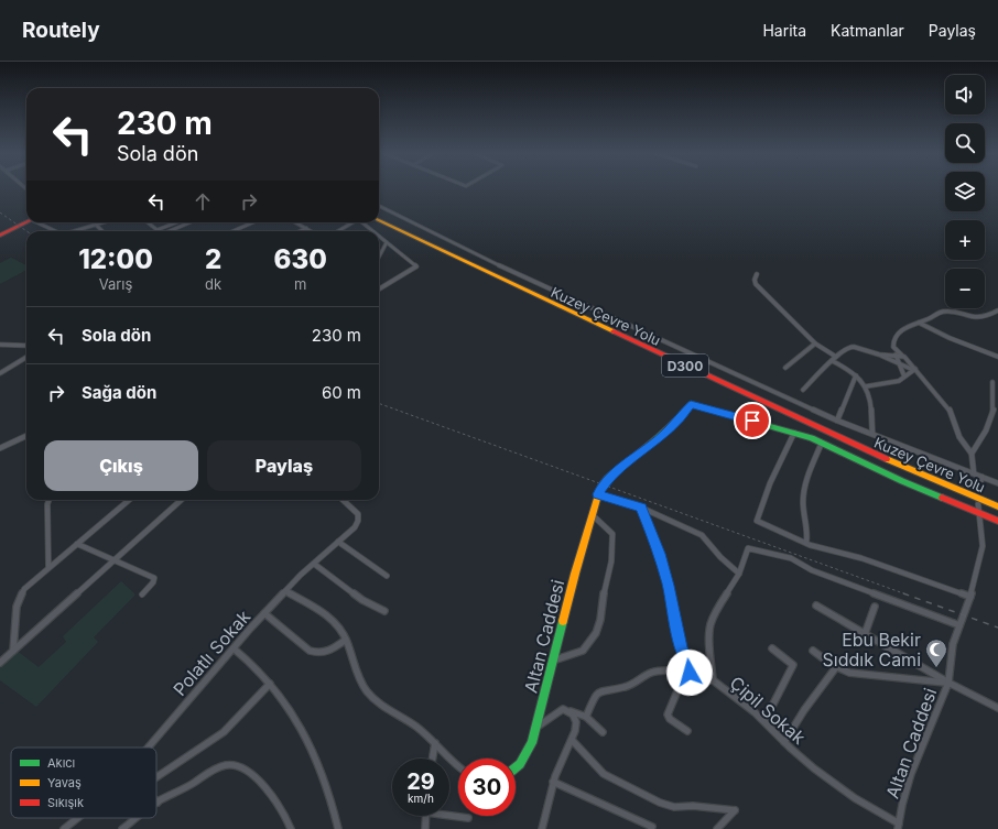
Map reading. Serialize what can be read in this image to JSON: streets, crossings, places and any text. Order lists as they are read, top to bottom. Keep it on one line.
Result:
{"streets":{"main road":["Kuzey Çevre Yolu","D300","Altan Caddesi"],"street":["Polatlı Sokak","Çipil Sokak"]},"crossings":[["Altan Caddesi","Çipil Sokak"]],"places":{"mosque":["Ebu Bekir Sıddık Cami"]},"legend":["Akıcı","Yavaş","Sıkışık"],"page":{"header":"Routely","nav":["Harita","Katmanlar","Paylaş"],"map_buttons":["+","−"],"turn":["230 m","Sola dön"],"eta":["12:00","Varış","2","dk","630","m"],"list":[{"name":"Sola dön","value":"230 m"},{"name":"Sağa dön","value":"60 m"}],"buttons":["Çıkış","Paylaş"],"speed":"29 km/h","limit":"30"}}
